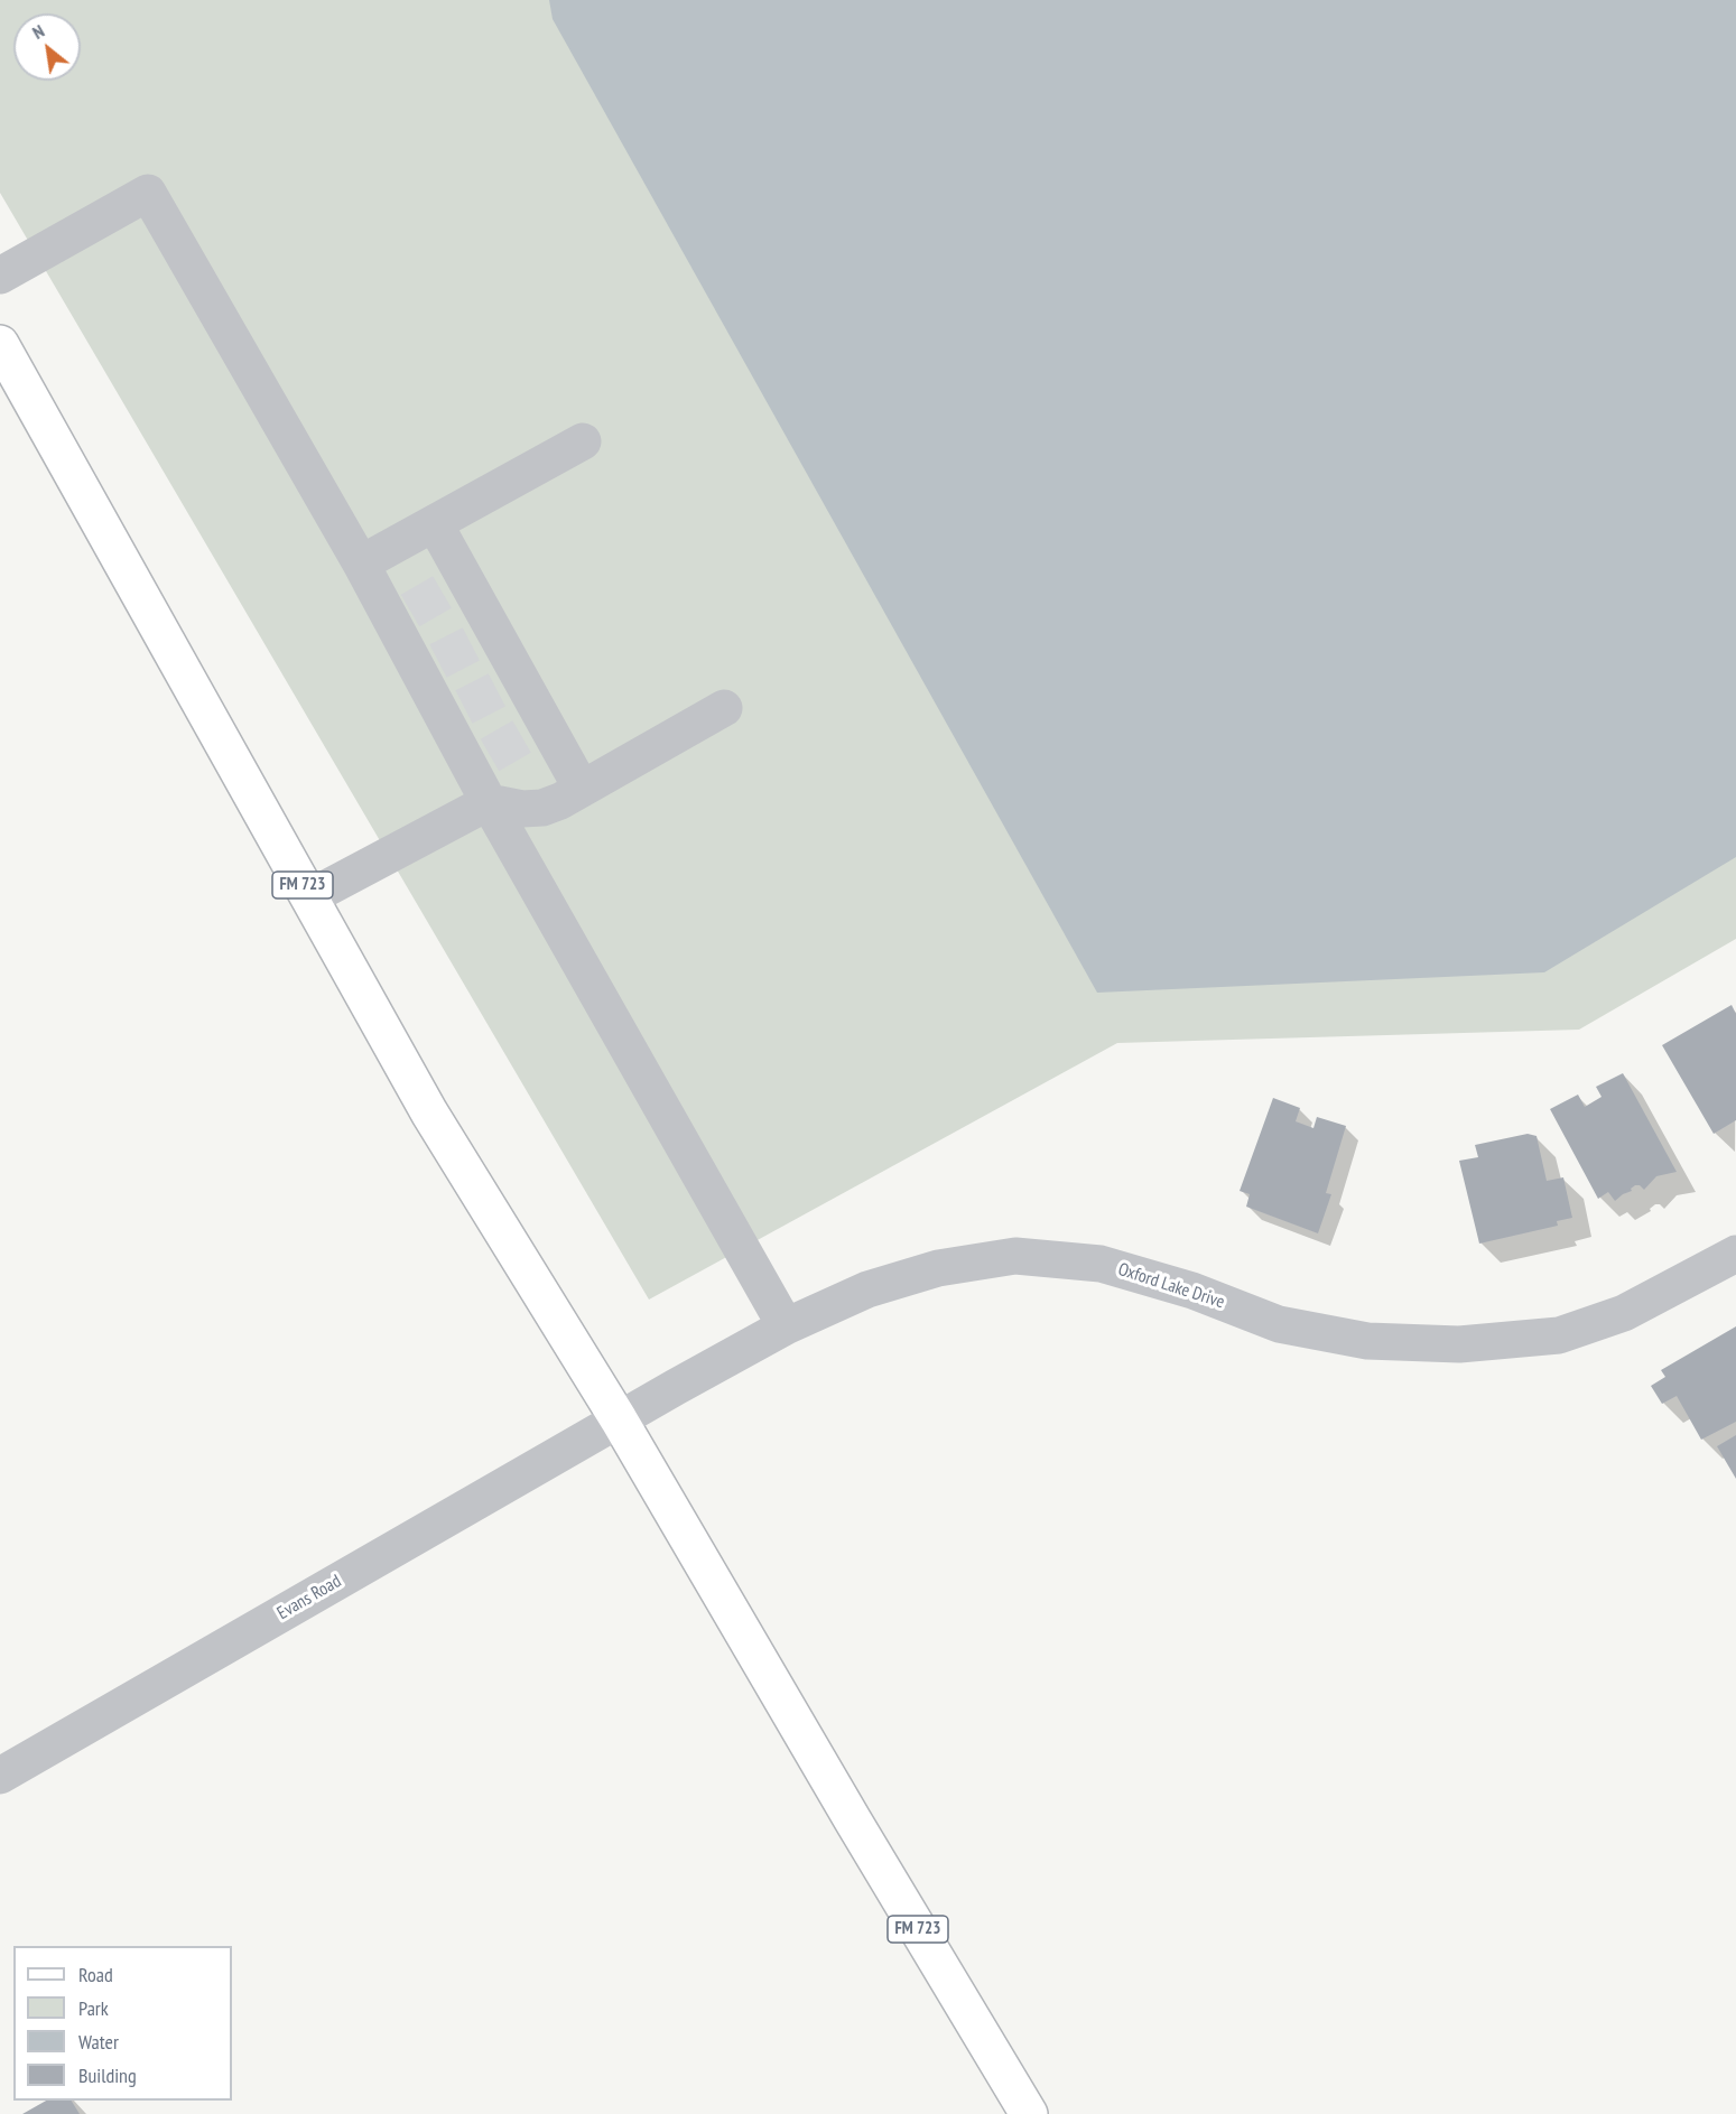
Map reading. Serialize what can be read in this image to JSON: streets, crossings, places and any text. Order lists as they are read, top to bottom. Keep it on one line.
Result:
{"streets":{"main road":["FM 723"],"street":["Oxford Lake Drive","Evans Road"]},"crossings":[["FM 723","Oxford Lake Drive"],["FM 723","Evans Road"],["Oxford Lake Drive","Evans Road"]],"legend":["Road","Park","Water","Building"],"north":"top left"}
